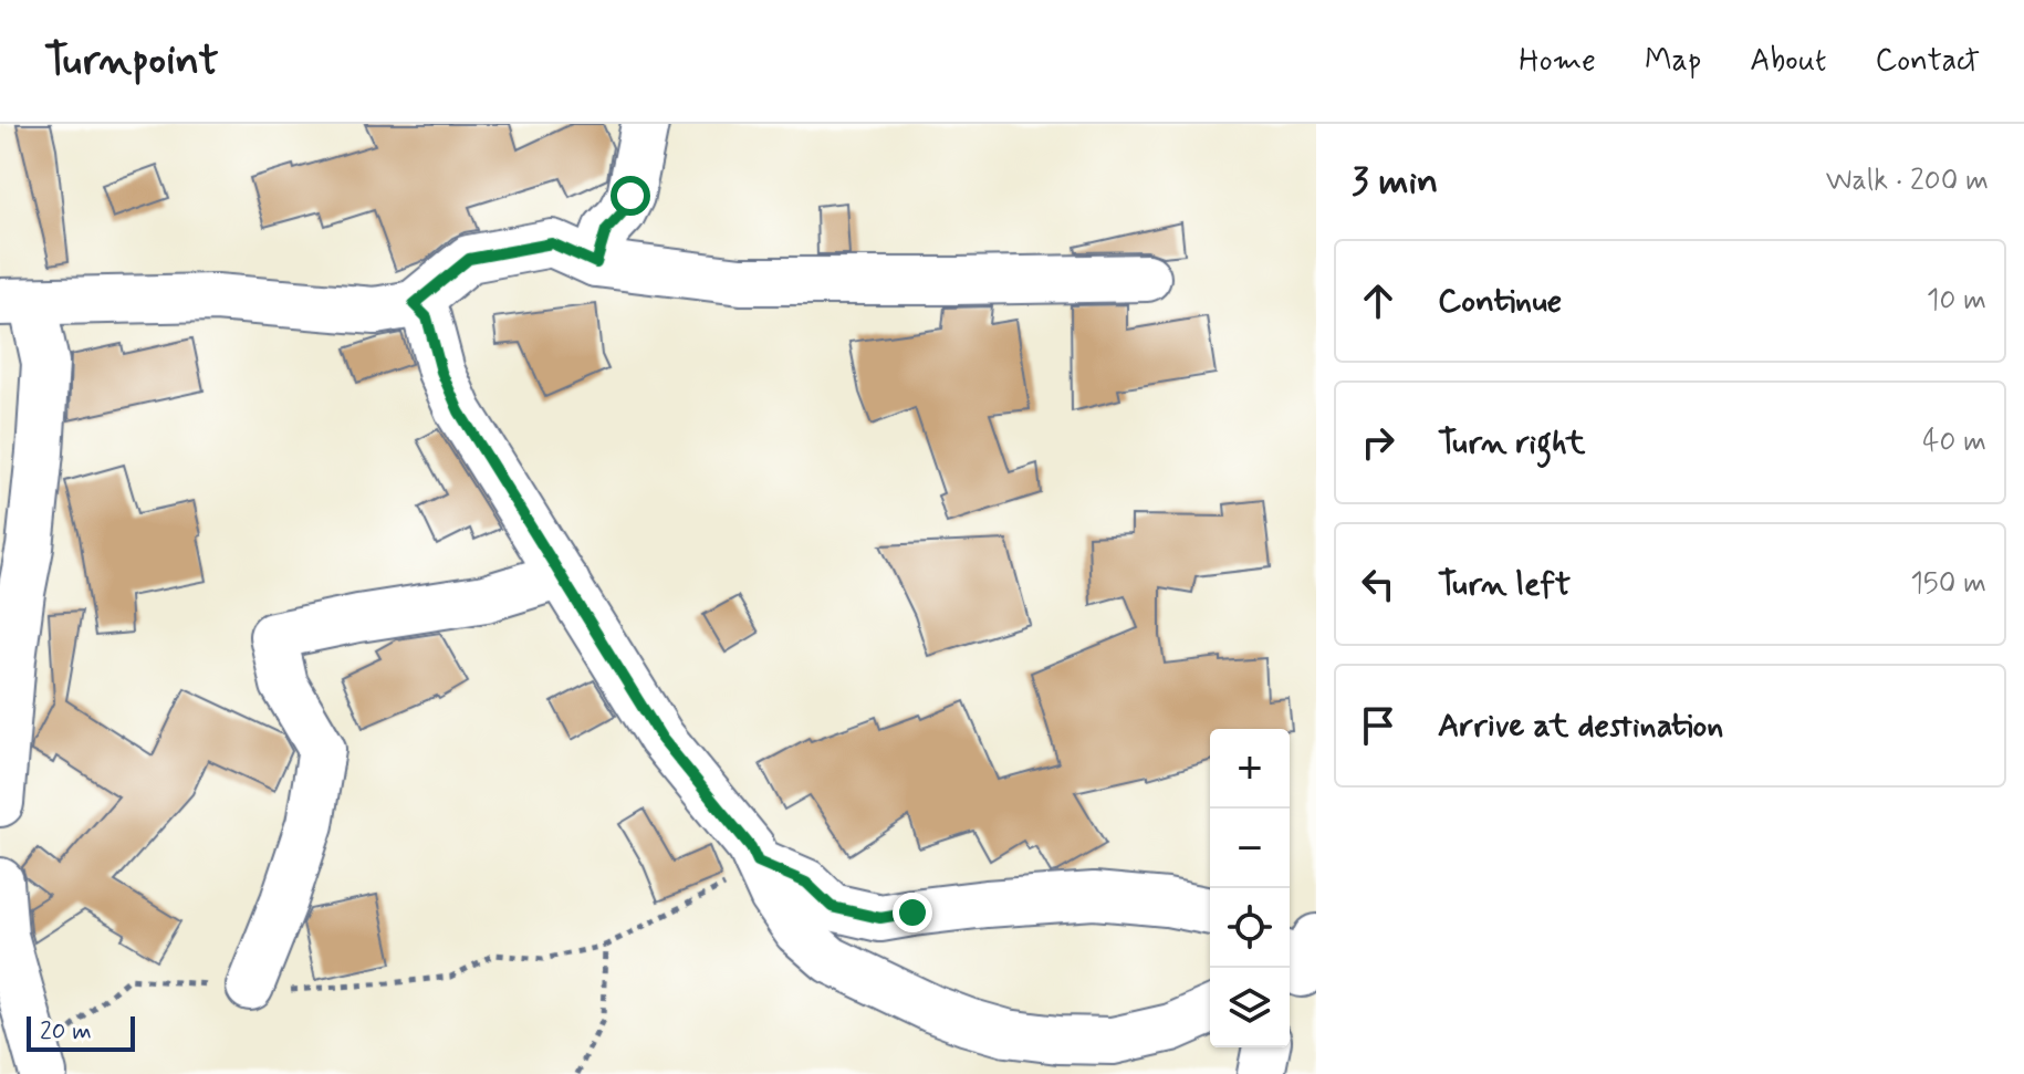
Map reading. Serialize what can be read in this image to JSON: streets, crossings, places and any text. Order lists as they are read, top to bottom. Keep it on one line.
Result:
{"scale_bar":"20 m","page":{"header":"Turnpoint","nav":["Home","Map","About","Contact"],"heading":["3 min","Walk · 200 m"],"list":[["Continue","10 m"],["Turn right","40 m"],["Turn left","150 m"],"Arrive at destination"],"map_buttons":["+","−"],"scale":"20 m"}}
